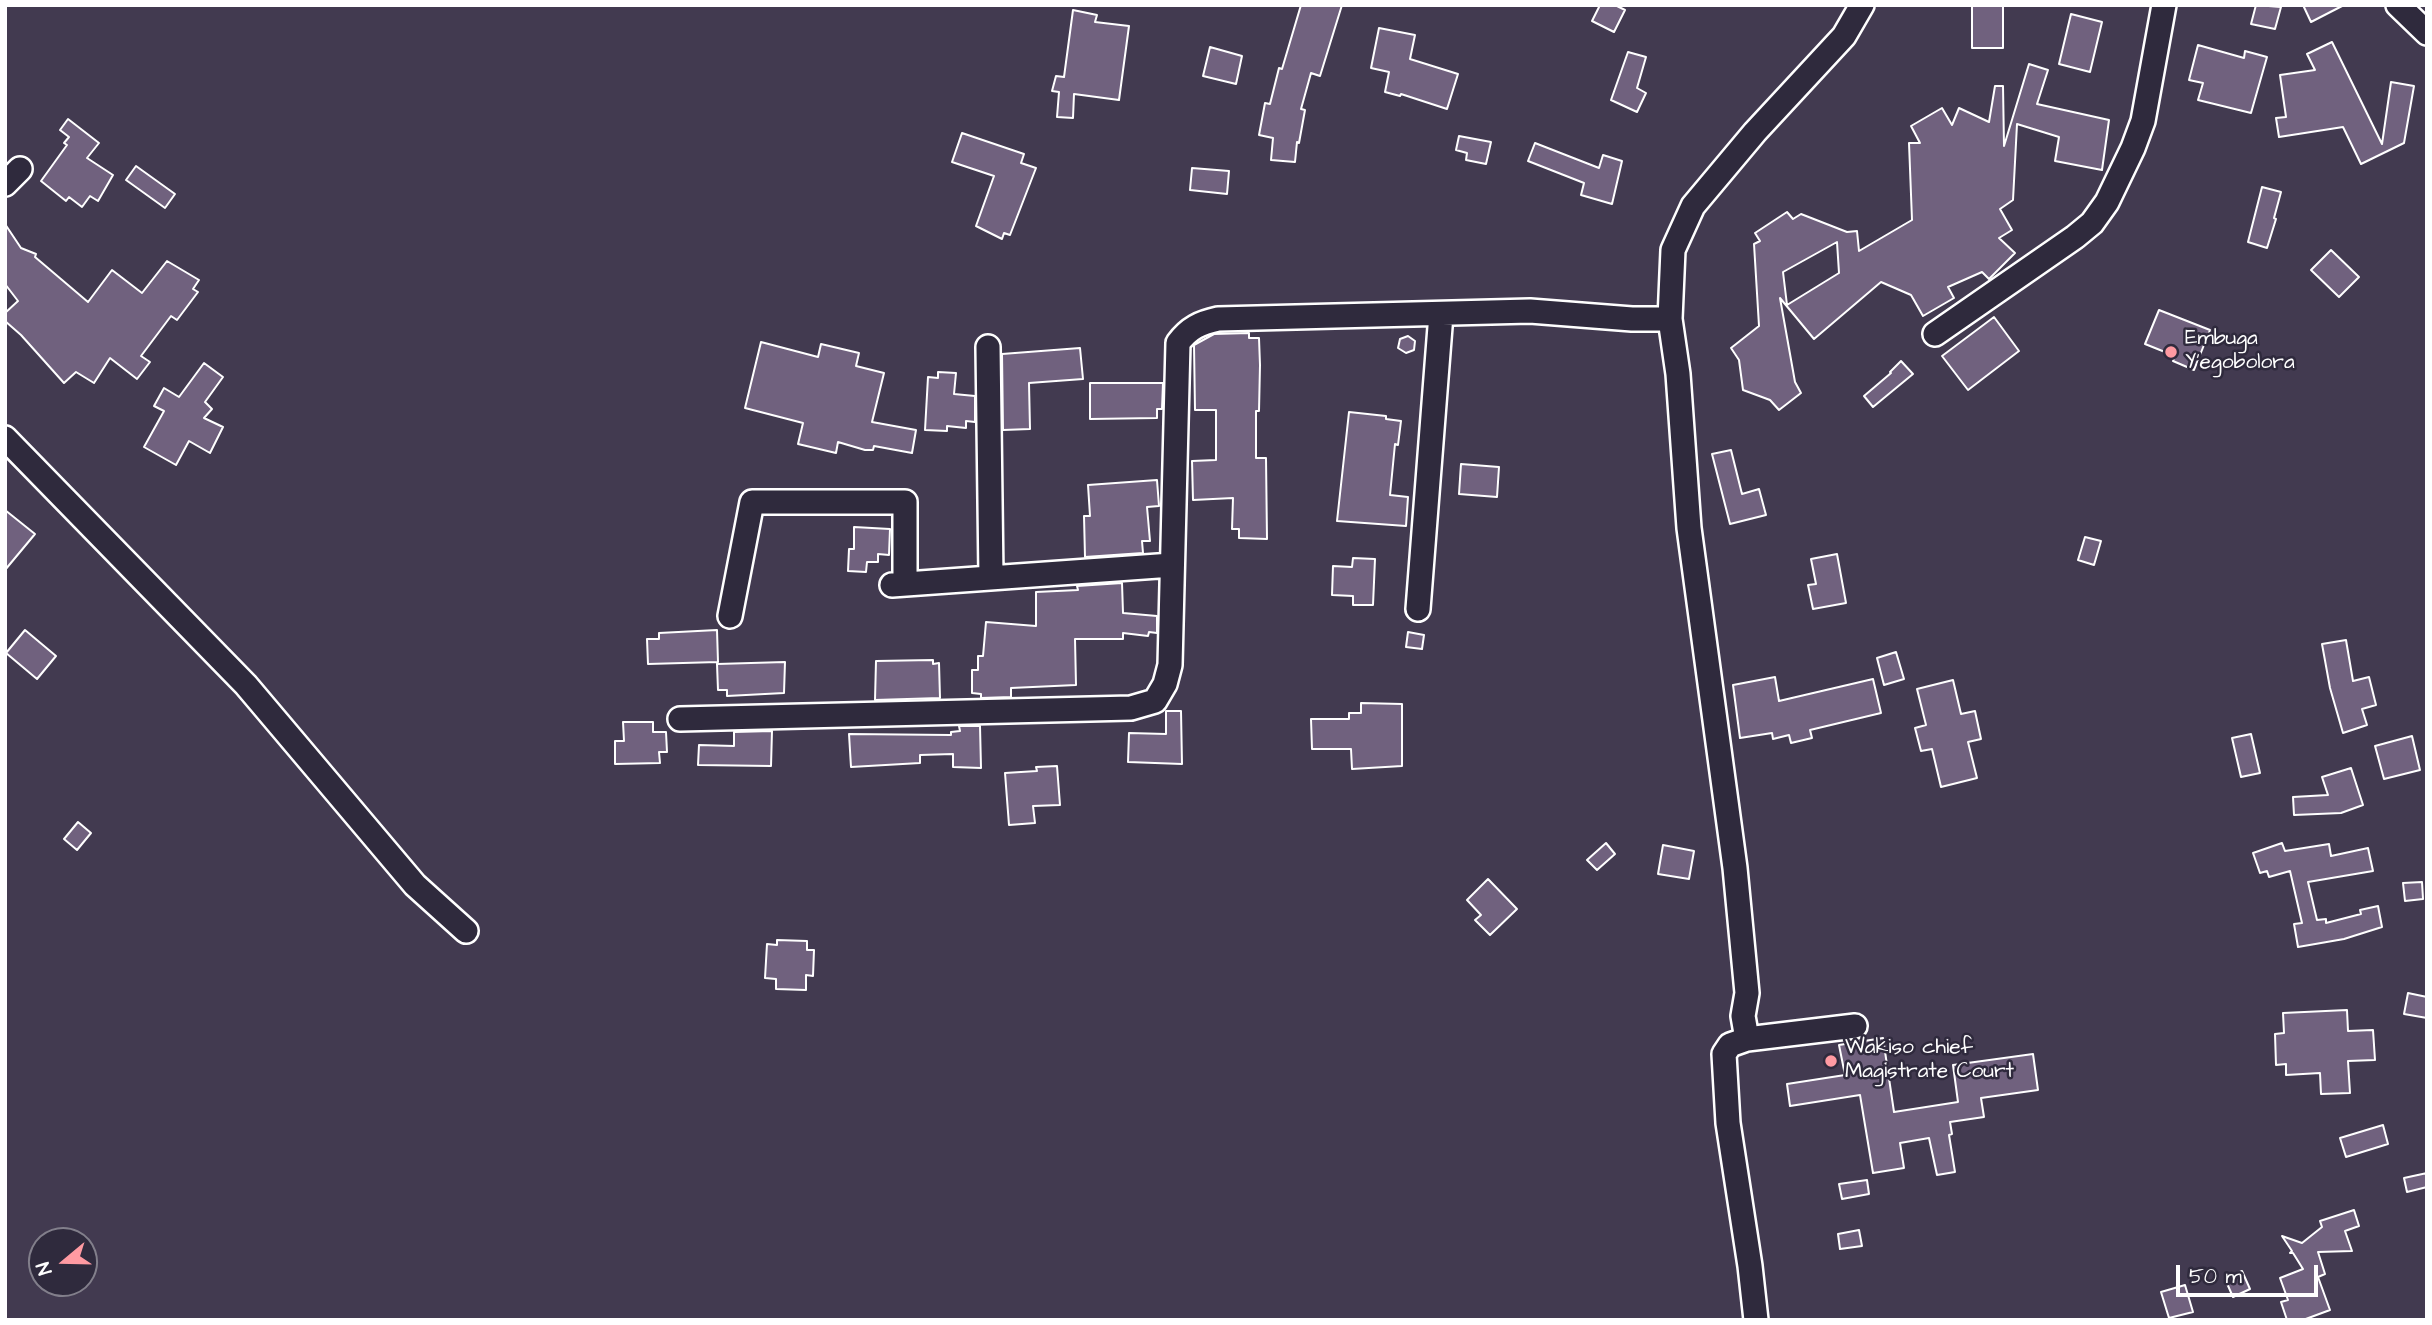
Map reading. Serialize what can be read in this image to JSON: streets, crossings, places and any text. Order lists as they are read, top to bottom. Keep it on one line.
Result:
{"places":["Embuga Y'egobolora","Wakiso chief Magistrate Court"],"scale_bar":"50 m","north":"left"}
